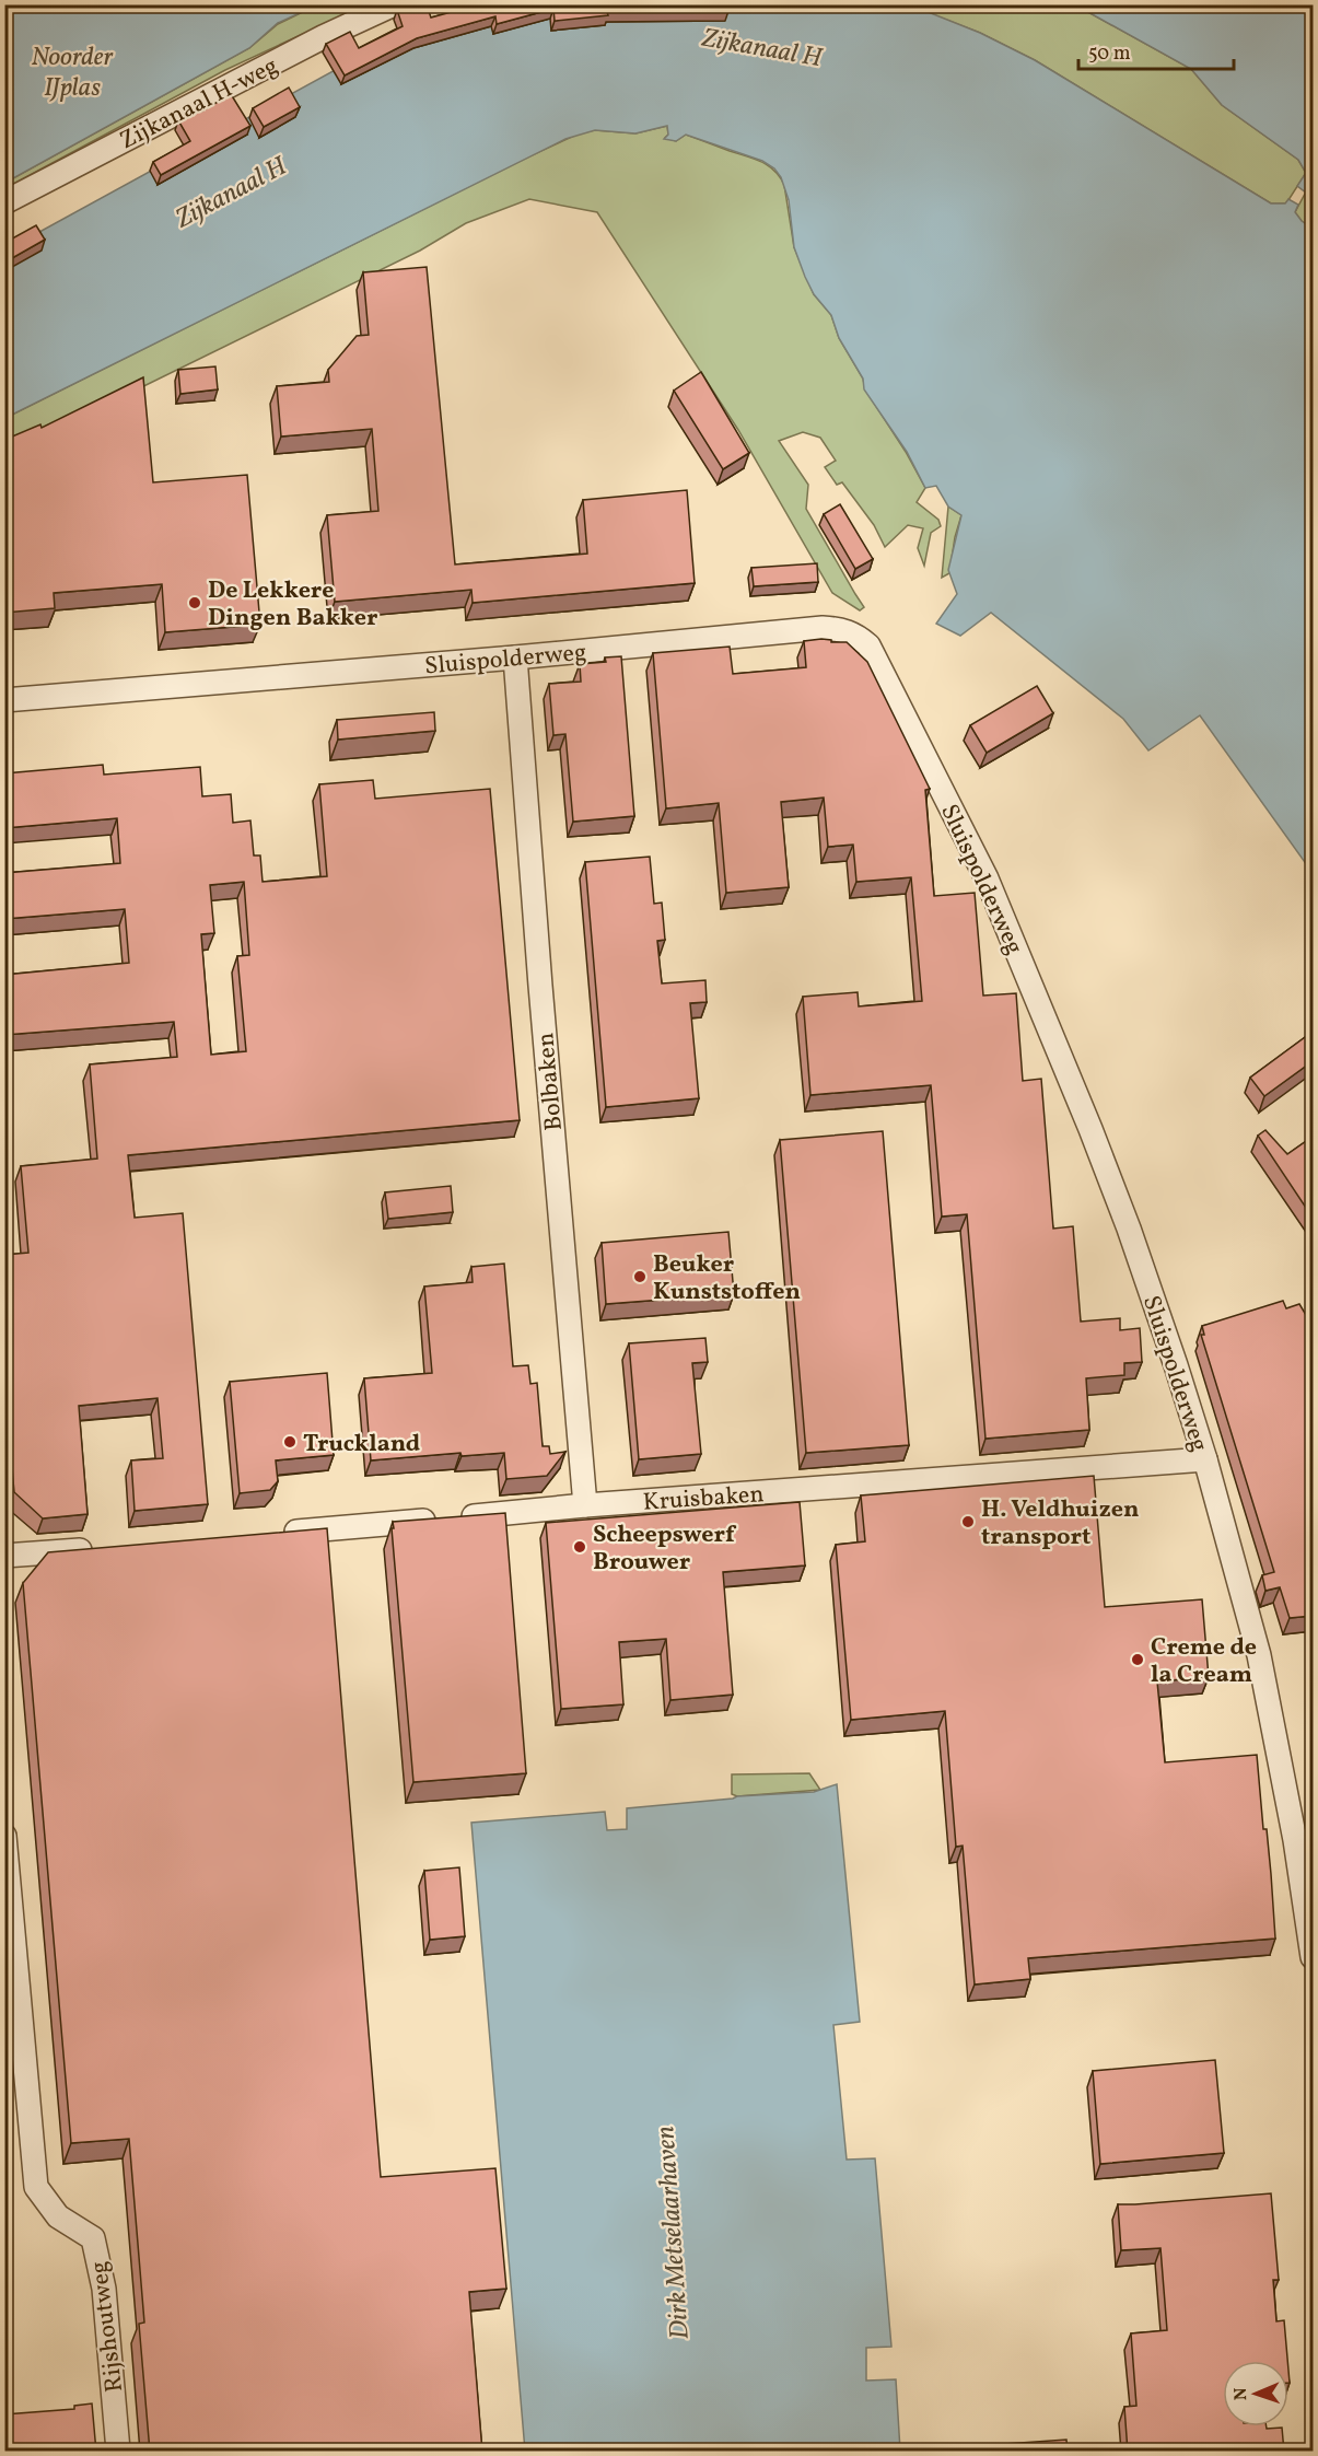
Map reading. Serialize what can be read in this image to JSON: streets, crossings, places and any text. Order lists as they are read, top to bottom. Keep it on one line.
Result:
{"streets":{"street":["Zijkanaal H-weg","Sluispolderweg","Bolbaken","Kruisbaken","Rijshoutweg"]},"crossings":[["Sluispolderweg","Bolbaken"],["Sluispolderweg","Kruisbaken"],["Bolbaken","Kruisbaken"]],"water":["Zijkanaal H","Noorder IJplas","Dirk Metselaarhaven"],"places":["De Lekkere Dingen Bakker","Beuker Kunststoffen","Truckland","H. Veldhuizen transport","Scheepswerf Brouwer","Creme de la Cream"],"scale_bar":"50 m","north":"left"}
